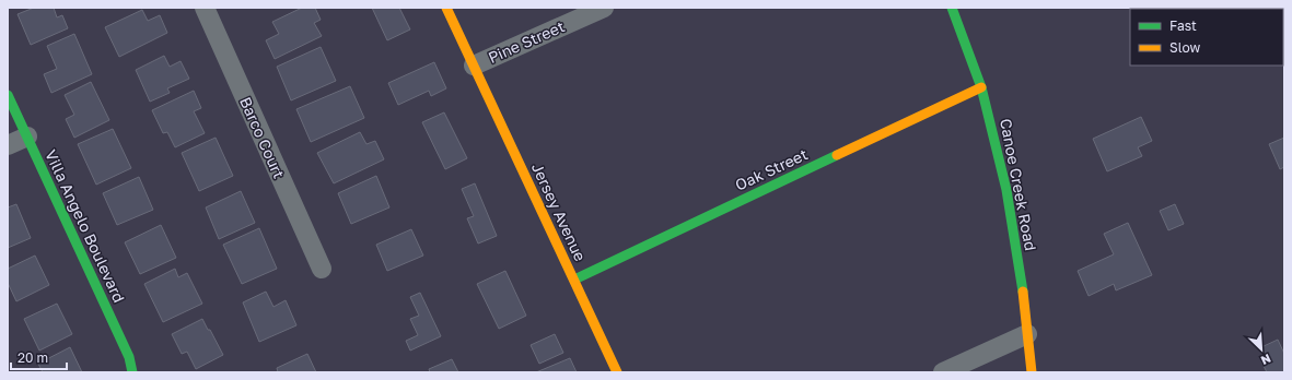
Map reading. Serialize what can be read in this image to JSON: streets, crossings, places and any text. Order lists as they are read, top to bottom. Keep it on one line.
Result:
{"streets":{"street":["Pine Street","Barco Court","Oak Street","Canoe Creek Road","Jersey Avenue","Villa Angelo Boulevard"]},"crossings":[["Pine Street","Jersey Avenue"],["Oak Street","Canoe Creek Road"],["Oak Street","Jersey Avenue"]],"legend":["Fast","Slow"],"scale_bar":"20 m","north":"bottom right"}
